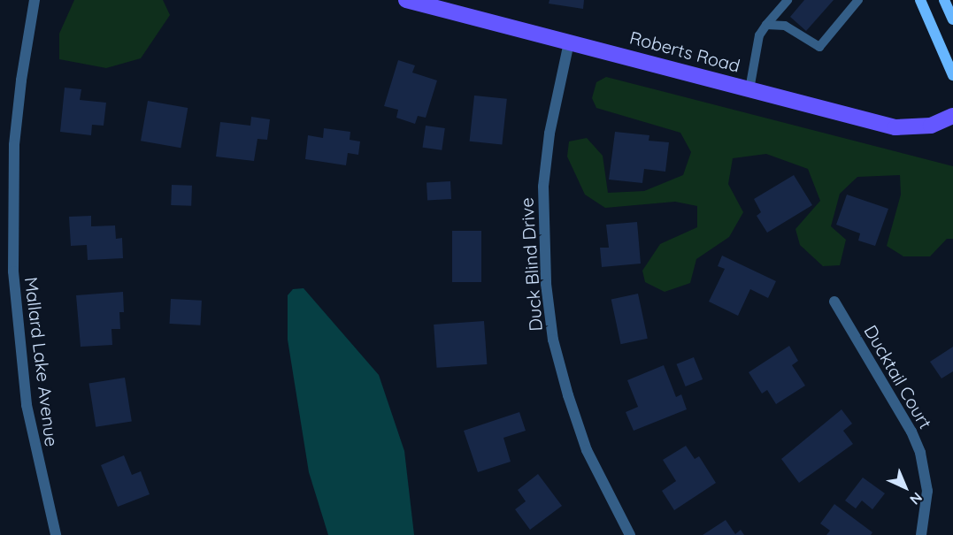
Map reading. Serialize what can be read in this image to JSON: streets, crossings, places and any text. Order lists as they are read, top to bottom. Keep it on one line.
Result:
{"streets":{"main road":["Roberts Road"],"street":["Duck Blind Drive","Mallard Lake Avenue","Ducktail Court"]},"crossings":[["Roberts Road","Duck Blind Drive"]],"north":"bottom right"}
